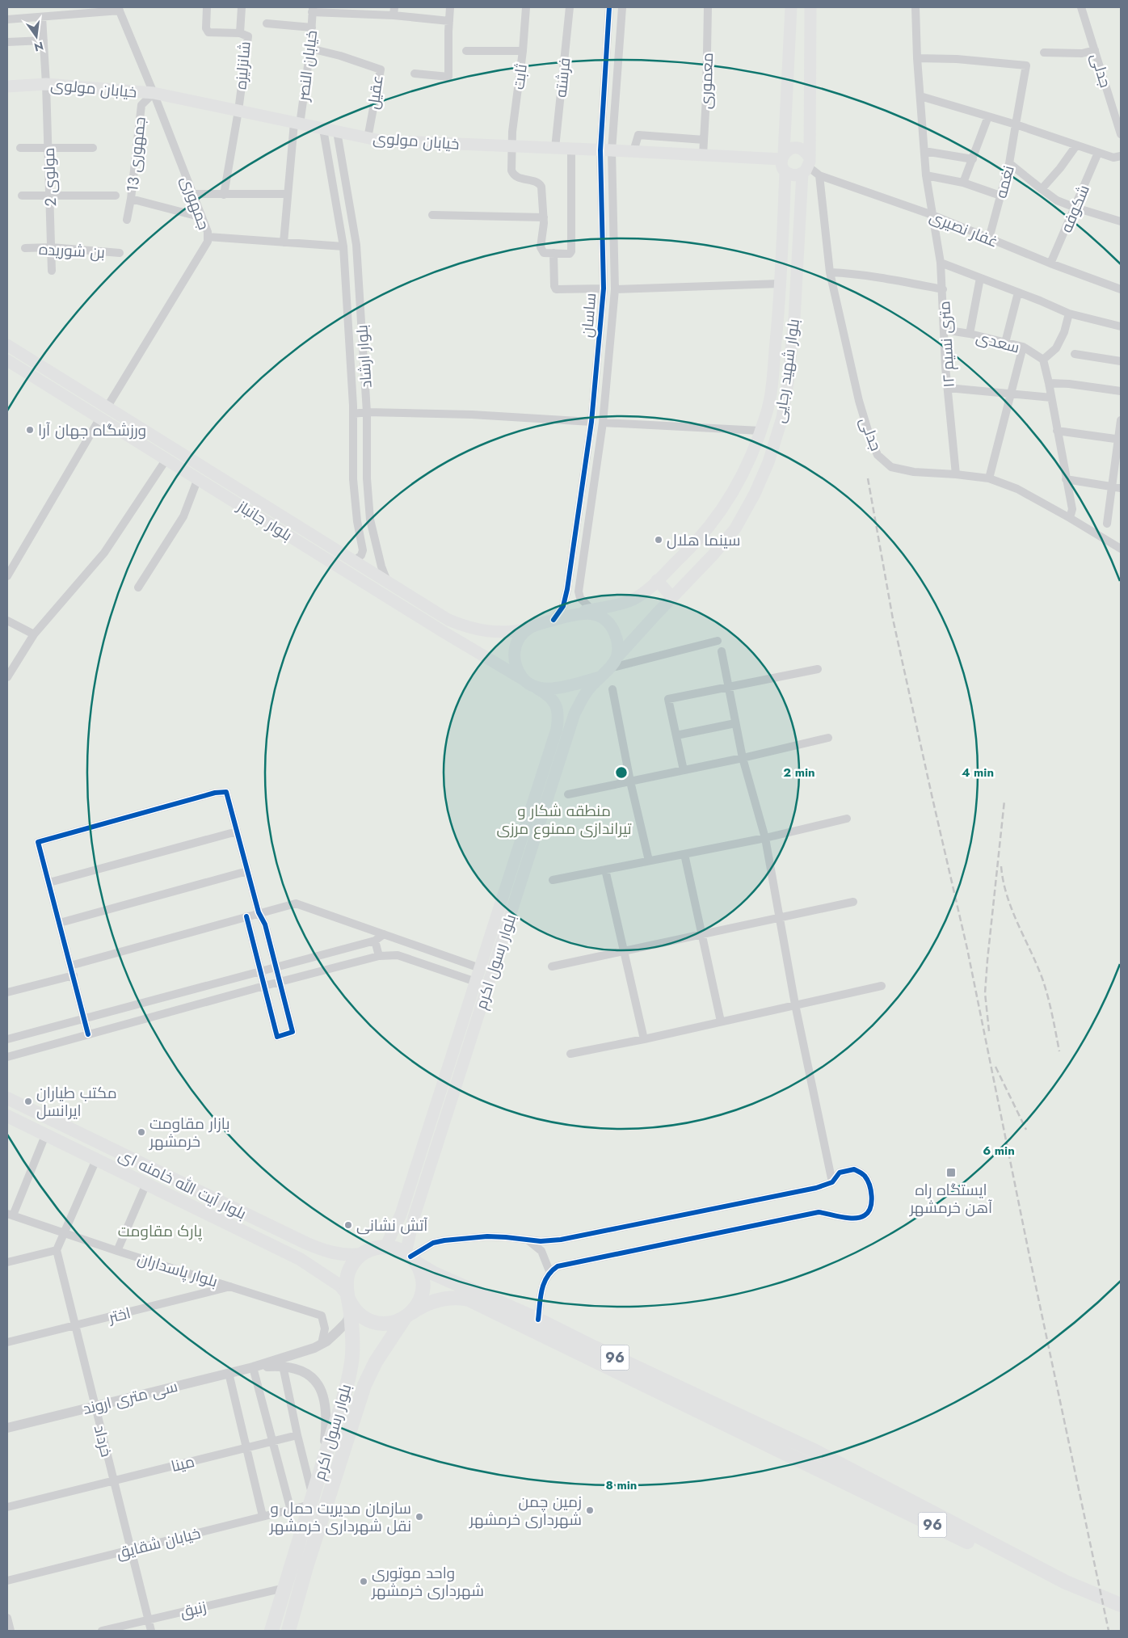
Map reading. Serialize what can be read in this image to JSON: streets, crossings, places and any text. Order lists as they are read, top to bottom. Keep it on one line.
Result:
{"streets":{"highway":["بلوار رسول اکرم","96"],"main road":["خیابان مولوی","بلوار شهید رجایی","بلوار جانباز","بلوار آیت الله خامنه ای"],"street":["شانزلیزه","خیابان النصر","جدلی","ثابت","فرشته","معموری","عقیل","جمهوری 13","مولوی 2","نغمه","جمهوری","شکوفه","غفار نصیری","بن شوریده","ساسان","سعدی","۱۲ متری نسیم","بلوار ارشاد","بلوار پاسداران","اختر","سی متری اروند","خرداد","مینا","خیابان شقایق","زنبق"]},"crossings":[["شانزلیزه","خیابان مولوی"],["خیابان النصر","خیابان مولوی"],["خیابان النصر","عقیل"],["جدلی","غفار نصیری"],["جدلی","۱۲ متری نسیم"],["ثابت","خیابان مولوی"],["فرشته","خیابان مولوی"],["معموری","خیابان مولوی"],["خیابان مولوی","عقیل"],["خیابان مولوی","جمهوری 13"],["خیابان مولوی","مولوی 2"],["خیابان مولوی","جمهوری"],["خیابان مولوی","غفار نصیری"],["خیابان مولوی","ساسان"],["خیابان مولوی","بلوار ارشاد"],["خیابان مولوی","بلوار شهید رجایی"],["جمهوری 13","جمهوری"],["مولوی 2","بن شوریده"],["نغمه","غفار نصیری"],["نغمه","۱۲ متری نسیم"],["جمهوری","بلوار جانباز"],["شکوفه","غفار نصیری"],["غفار نصیری","۱۲ متری نسیم"],["غفار نصیری","بلوار شهید رجایی"],["ساسان","بلوار شهید رجایی"],["ساسان","بلوار جانباز"],["ساسان","بلوار رسول اکرم"],["سعدی","۱۲ متری نسیم"],["بلوار ارشاد","بلوار جانباز"],["بلوار شهید رجایی","بلوار جانباز"],["بلوار شهید رجایی","بلوار رسول اکرم"],["بلوار جانباز","بلوار رسول اکرم"],["بلوار رسول اکرم","بلوار آیت الله خامنه ای"],["بلوار رسول اکرم","96"],["بلوار رسول اکرم","خیابان شقایق"],["بلوار رسول اکرم","زنبق"],["بلوار آیت الله خامنه ای","96"],["بلوار پاسداران","اختر"],["اختر","خرداد"],["سی متری اروند","خرداد"],["خرداد","مینا"],["خرداد","خیابان شقایق"],["خرداد","زنبق"]],"parks":["منطقه شکار و تیراندازی ممنوع مرزی","پارک مقاومت"],"places":{"other":["ورزشگاه جهان آرا","سینما هلال","مكتب طياران ايرانسل","بازار مقاومت خرمشهر","آتش نشانی","زمین چمن شهرداری خرمشهر","سازمان مدیریت حمل و نقل شهرداری خرمشهر","واحد موتوری شهرداری خرمشهر"],"transit":["ایستگاه راه آهن خرمشهر"]},"north":"bottom","rings":["2 min","4 min","6 min","8 min"]}
